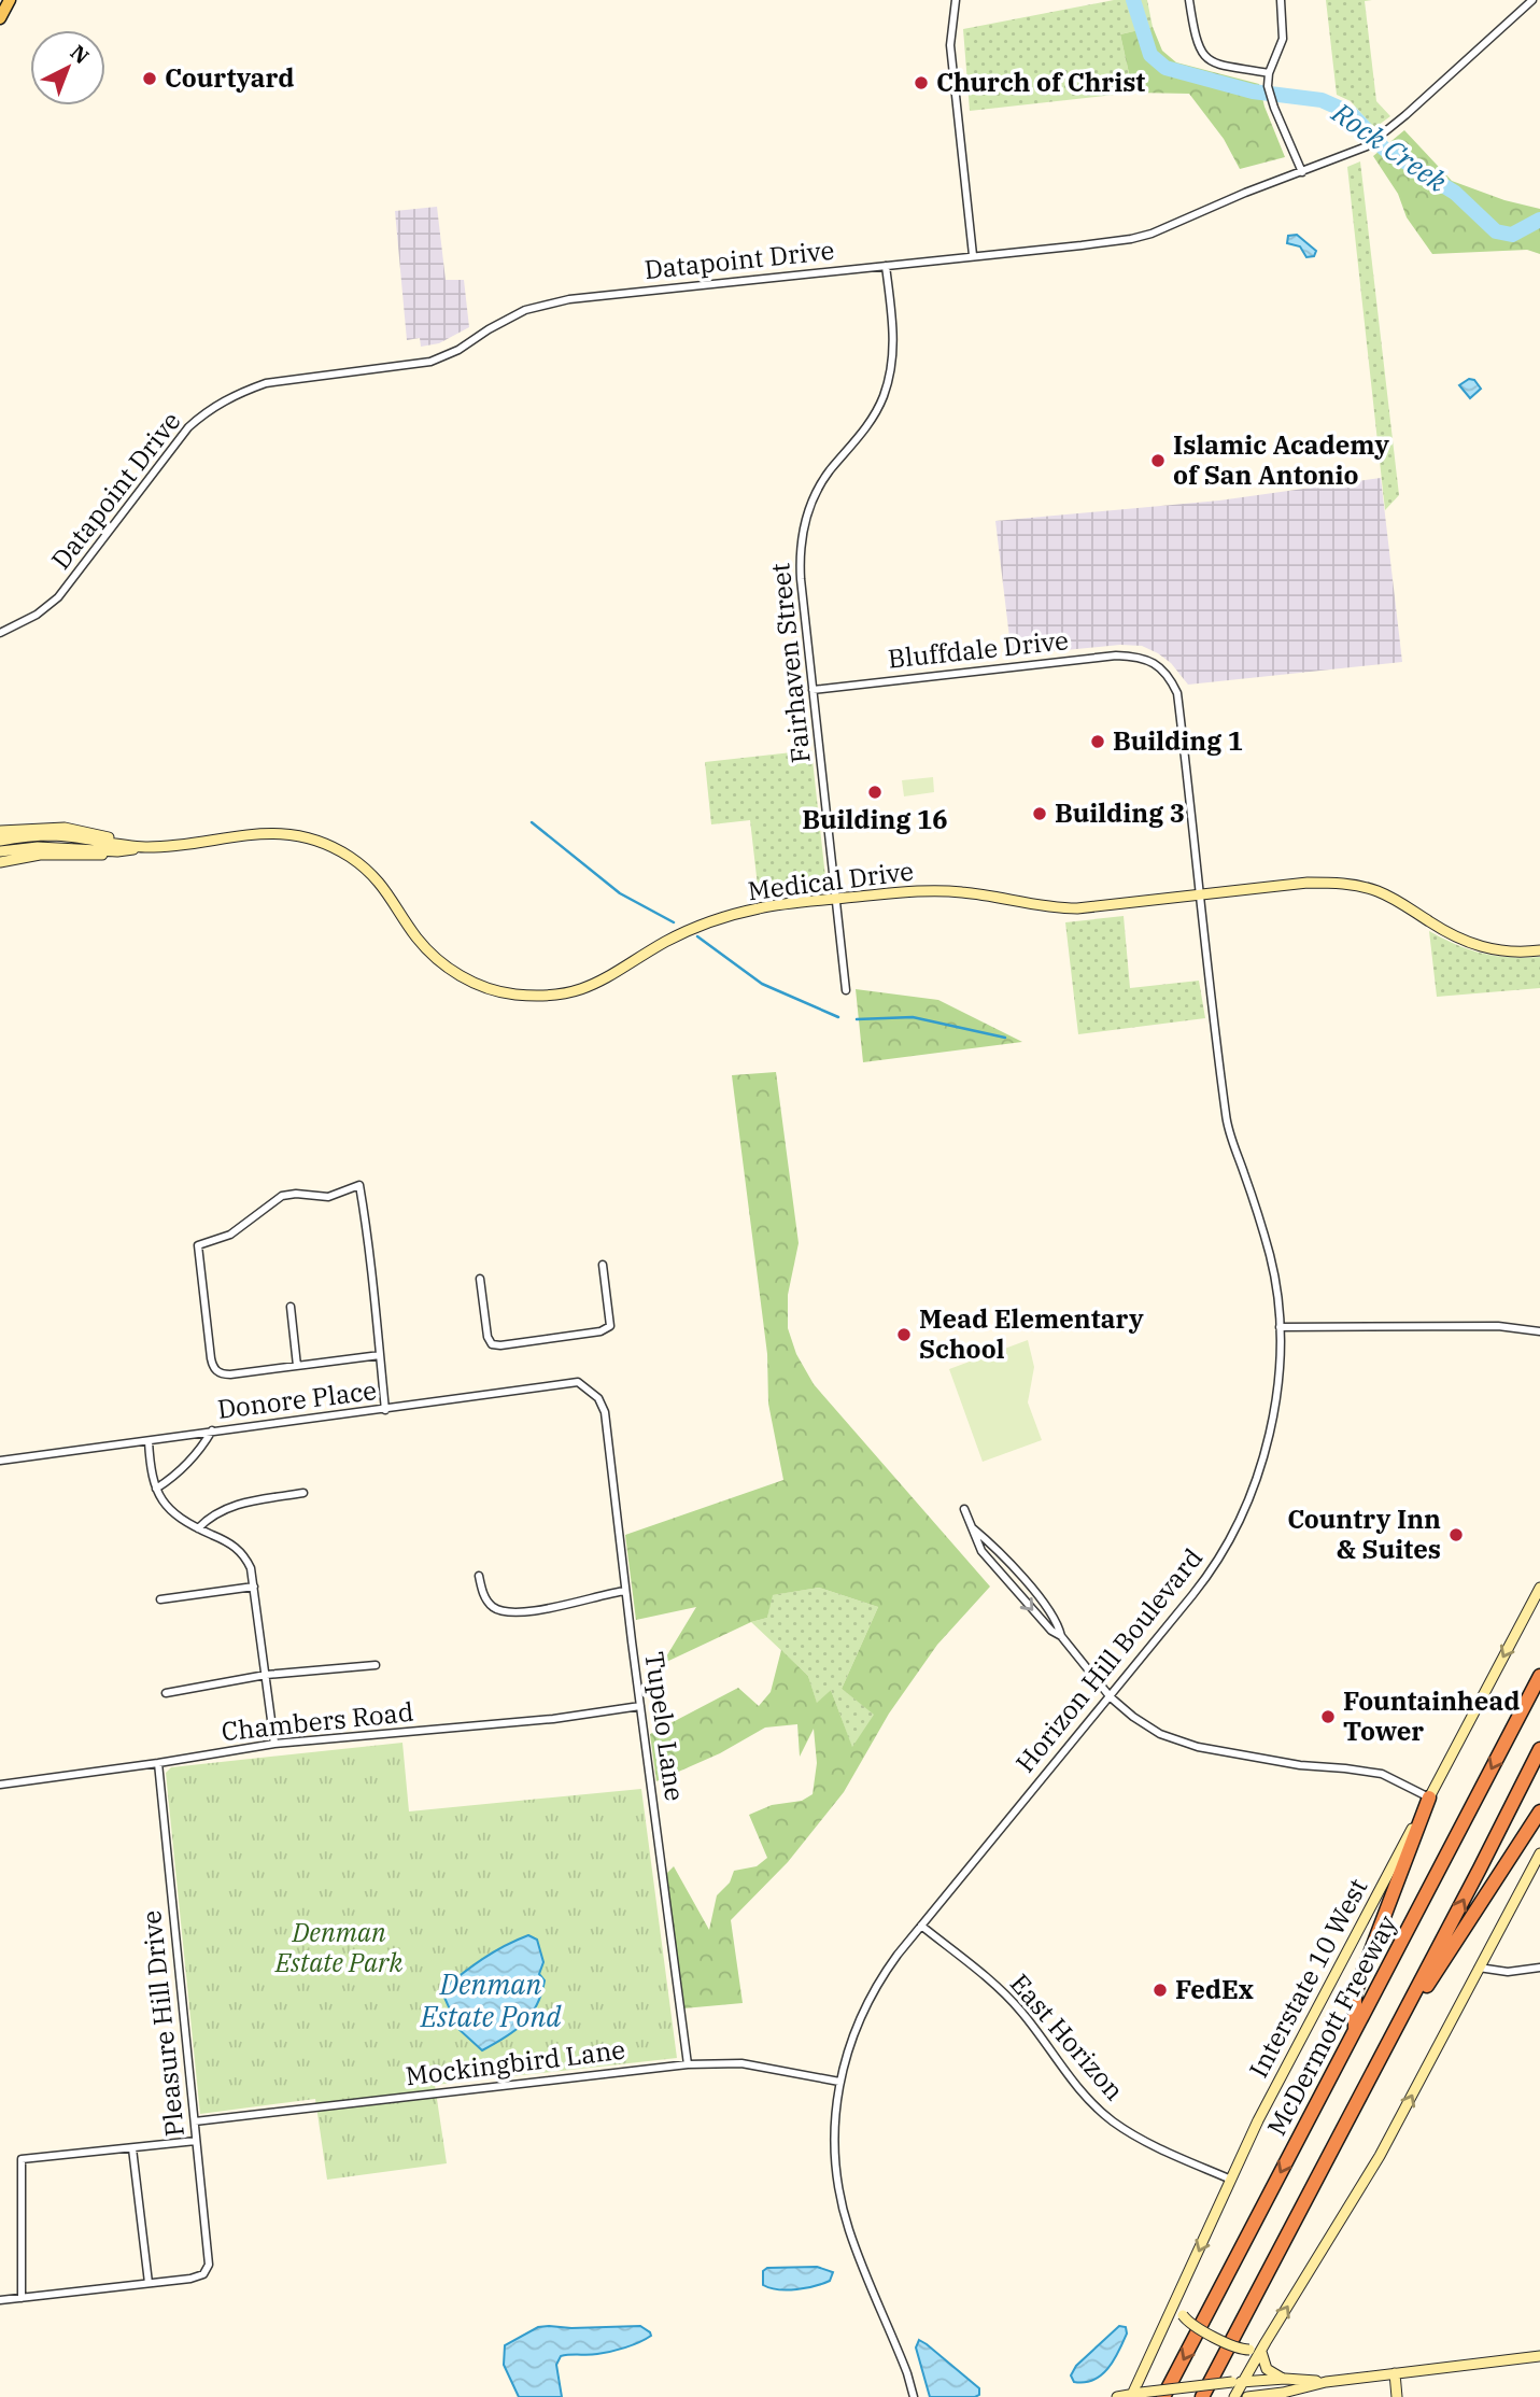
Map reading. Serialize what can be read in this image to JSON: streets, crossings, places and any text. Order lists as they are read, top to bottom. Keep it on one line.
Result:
{"streets":{"highway":["McDermott Freeway"],"main road":["Medical Drive","Interstate 10 West"],"street":["Datapoint Drive","Bluffdale Drive","Fairhaven Street","Donore Place","Horizon Hill Boulevard","Chambers Road","Tupelo Lane","Pleasure Hill Drive","East Horizon","Mockingbird Lane"]},"crossings":[["Datapoint Drive","Fairhaven Street"],["Bluffdale Drive","Fairhaven Street"],["Bluffdale Drive","Horizon Hill Boulevard"],["Fairhaven Street","Medical Drive"],["Medical Drive","Horizon Hill Boulevard"],["Donore Place","Tupelo Lane"],["Horizon Hill Boulevard","East Horizon"],["Horizon Hill Boulevard","Mockingbird Lane"],["Chambers Road","Tupelo Lane"],["Chambers Road","Pleasure Hill Drive"],["Tupelo Lane","Mockingbird Lane"],["Interstate 10 West","East Horizon"],["Pleasure Hill Drive","Mockingbird Lane"]],"one_way":["Interstate 10 West"],"water":["Rock Creek","Denman Estate Pond"],"parks":["Denman Estate Park"],"places":["Courtyard","Church of Christ","Islamic Academy of San Antonio","Building 1","Building 16","Building 3","Mead Elementary School","Country Inn & Suites","Fountainhead Tower","FedEx"],"north":"top right"}
